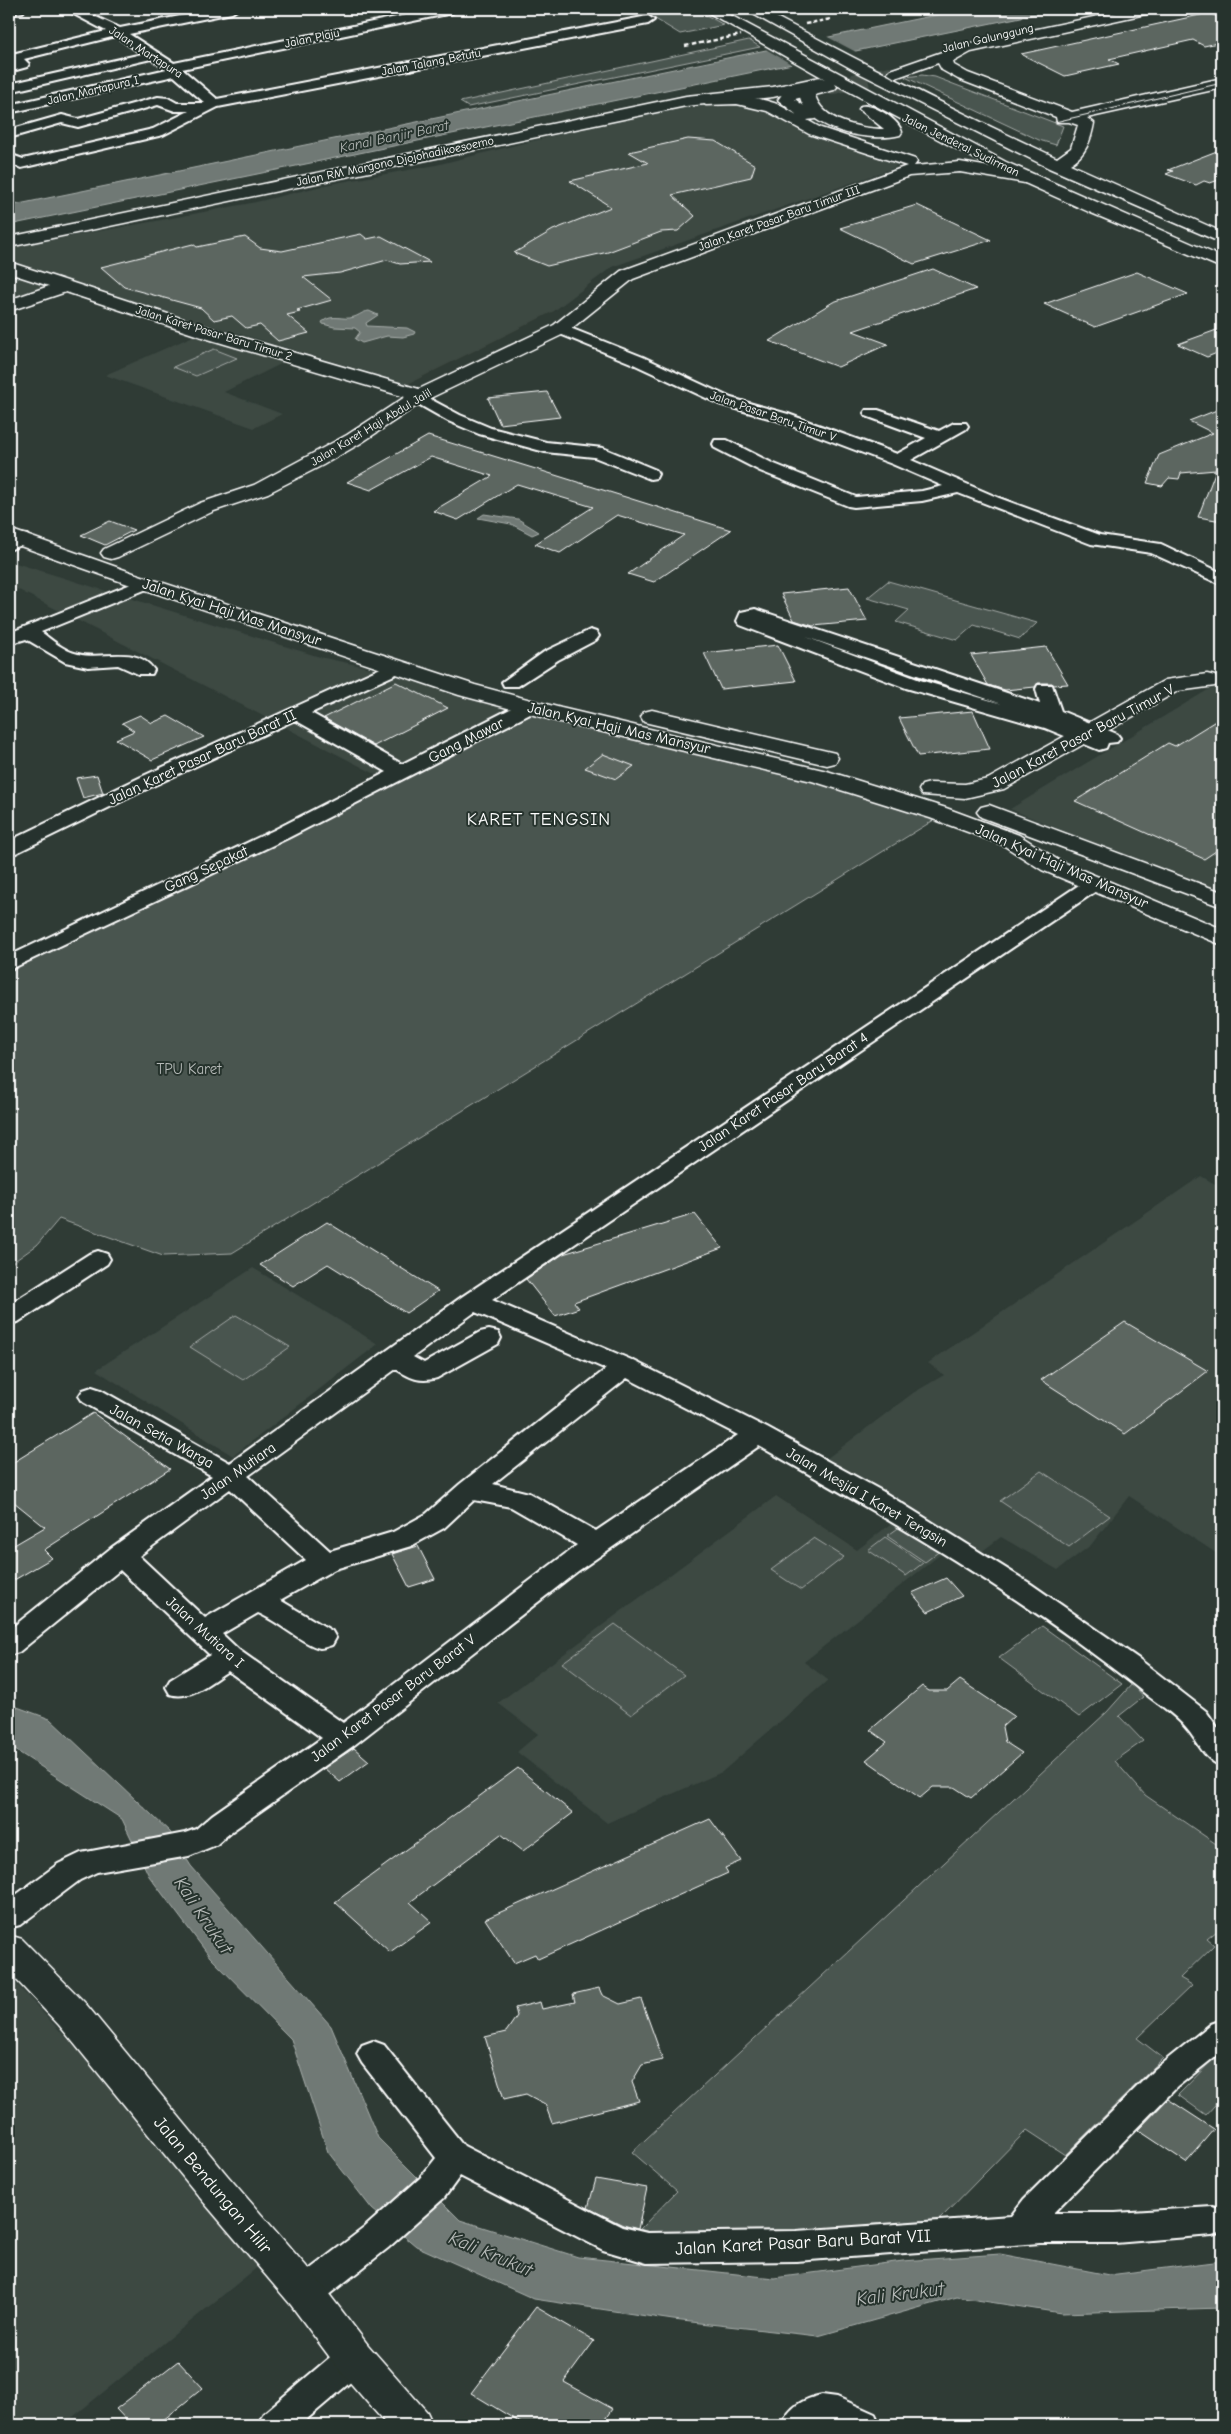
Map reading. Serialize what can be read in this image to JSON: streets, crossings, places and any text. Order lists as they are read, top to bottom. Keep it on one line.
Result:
{"streets":{"main road":["Jalan Galunggung","Jalan Jenderal Sudirman","Jalan RM Margono Djojohadikoesoemo","Jalan Karet Pasar Baru Timur III","Jalan Karet Pasar Baru Timur 2","Jalan Karet Haji Abdul Jalil","Jalan Kyai Haji Mas Mansyur","Jalan Karet Pasar Baru Timur V","Jalan Bendungan Hilir"],"street":["Jalan Plaju","Jalan Martapura","Jalan Talang Betutu","Jalan Martapura I","Jalan Pasar Baru Timur V","Gang Mawar","Jalan Karet Pasar Baru Barat II","Gang Sepakat","Jalan Karet Pasar Baru Barat 4","Jalan Setia Warga","Jalan Mutiara","Jalan Mesjid I Karet Tengsin","Jalan Mutiara I","Jalan Karet Pasar Baru Barat V","Jalan Karet Pasar Baru Barat VII"]},"crossings":[["Jalan Plaju","Jalan Martapura"],["Jalan Plaju","Jalan Martapura I"],["Jalan Galunggung","Jalan Jenderal Sudirman"],["Jalan Martapura","Jalan Talang Betutu"],["Jalan Martapura","Jalan Martapura I"],["Jalan Jenderal Sudirman","Jalan Karet Pasar Baru Timur III"],["Jalan Karet Pasar Baru Timur III","Jalan Pasar Baru Timur V"],["Jalan Karet Pasar Baru Timur III","Jalan Karet Haji Abdul Jalil"],["Jalan Karet Pasar Baru Timur 2","Jalan Karet Haji Abdul Jalil"],["Jalan Pasar Baru Timur V","Jalan Karet Haji Abdul Jalil"],["Jalan Karet Haji Abdul Jalil","Jalan Kyai Haji Mas Mansyur"],["Jalan Kyai Haji Mas Mansyur","Jalan Karet Pasar Baru Timur V"],["Jalan Kyai Haji Mas Mansyur","Gang Mawar"],["Jalan Kyai Haji Mas Mansyur","Jalan Karet Pasar Baru Barat II"],["Jalan Kyai Haji Mas Mansyur","Jalan Karet Pasar Baru Barat 4"],["Gang Mawar","Gang Sepakat"],["Jalan Karet Pasar Baru Barat 4","Jalan Mutiara"],["Jalan Karet Pasar Baru Barat 4","Jalan Mesjid I Karet Tengsin"],["Jalan Setia Warga","Jalan Mutiara"],["Jalan Mutiara","Jalan Mesjid I Karet Tengsin"],["Jalan Mutiara","Jalan Mutiara I"],["Jalan Mesjid I Karet Tengsin","Jalan Karet Pasar Baru Barat V"],["Jalan Mutiara I","Jalan Karet Pasar Baru Barat V"]],"districts":["KARET TENGSIN"],"water":["Kanal Banjir Barat","Kali Krukut"],"parks":["TPU Karet"]}
